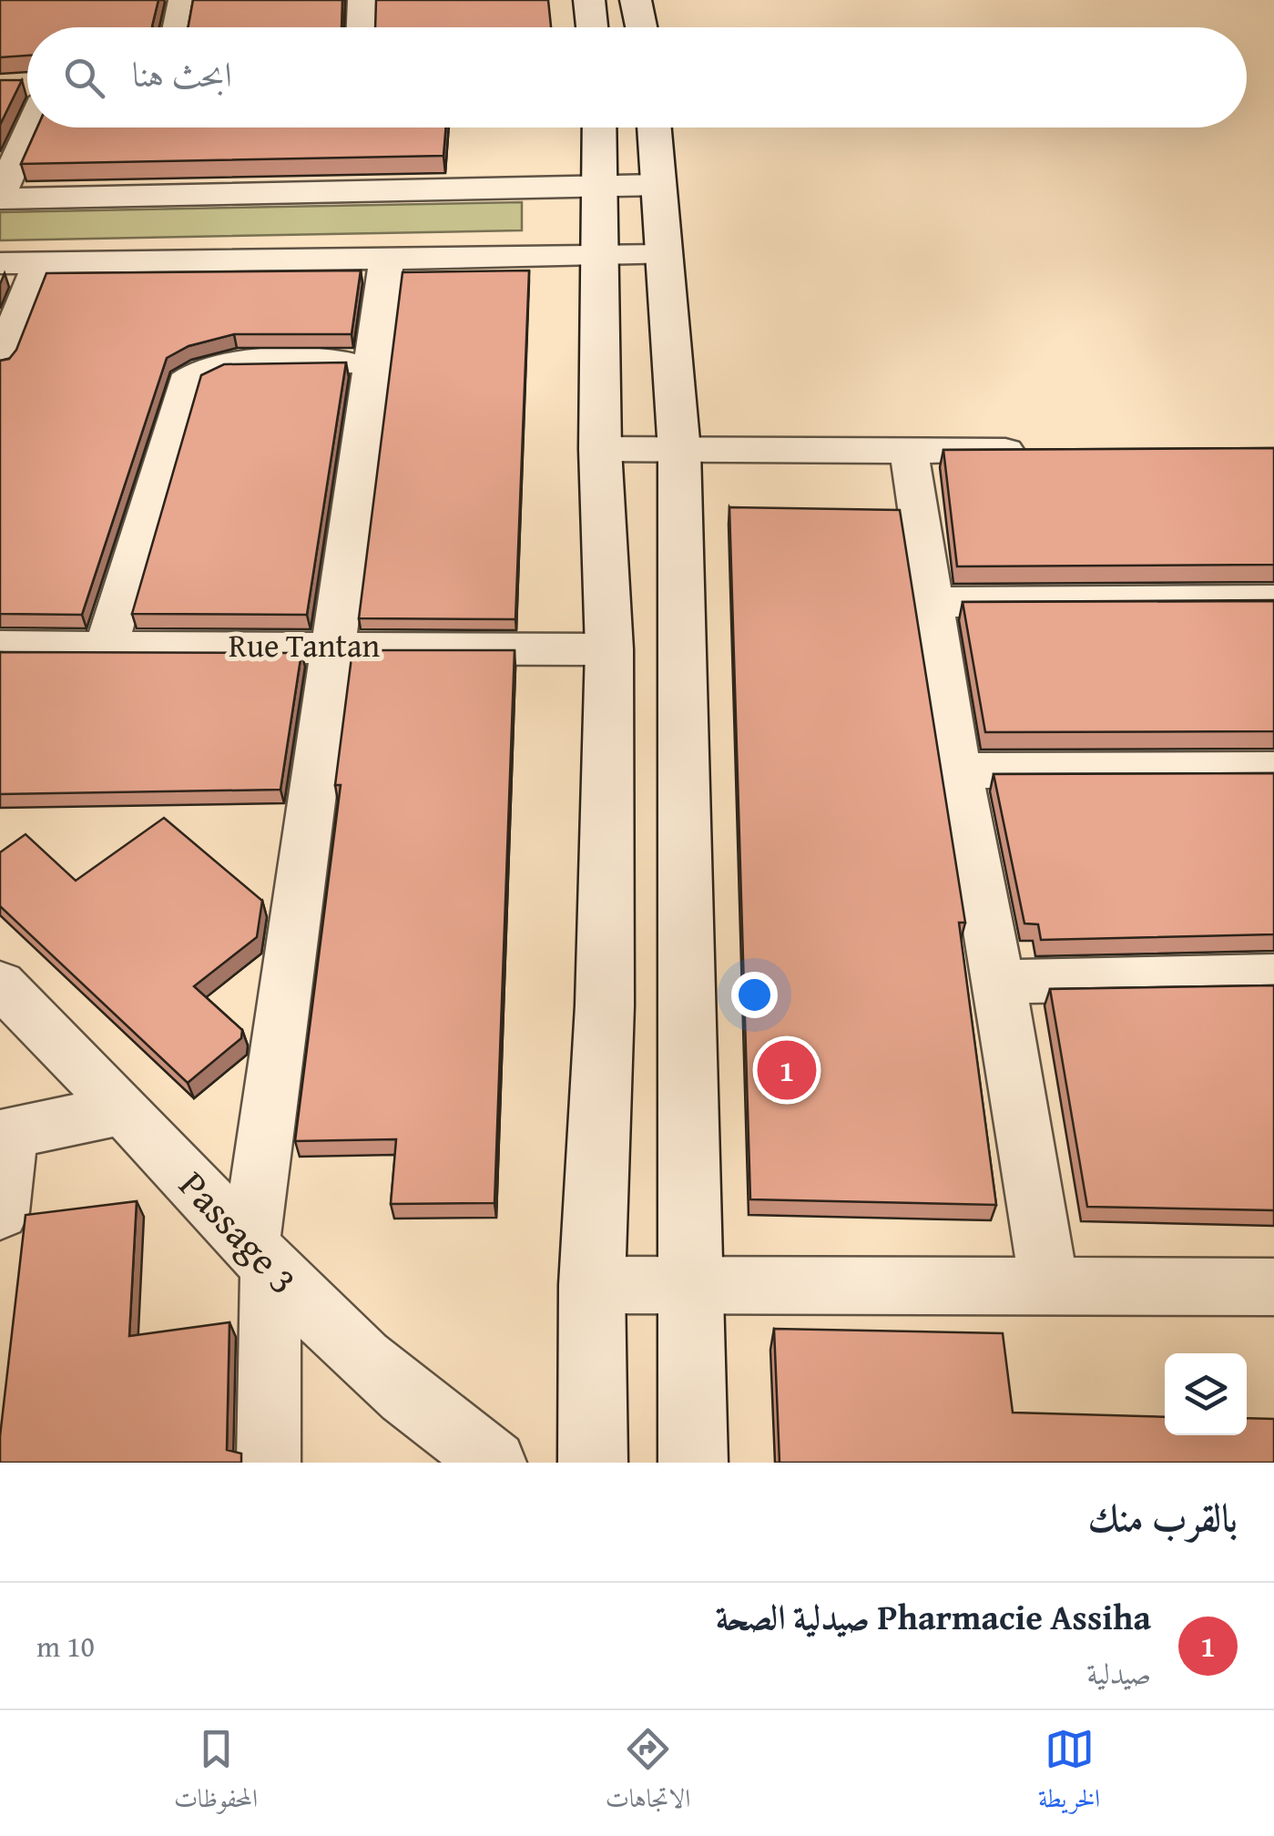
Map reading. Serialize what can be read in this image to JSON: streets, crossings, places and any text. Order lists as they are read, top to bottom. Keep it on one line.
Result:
{"streets":{"street":["Rue Tantan","Passage 3"]},"page":{"search":"ابحث هنا","pins":"1","heading":"بالقرب منك","list":[{"mark":"1","name":"Pharmacie Assiha صيدلية الصحة","note":"صيدلية","value":"10 m"}],"nav":["الخريطة","الاتجاهات","المحفوظات"]}}
